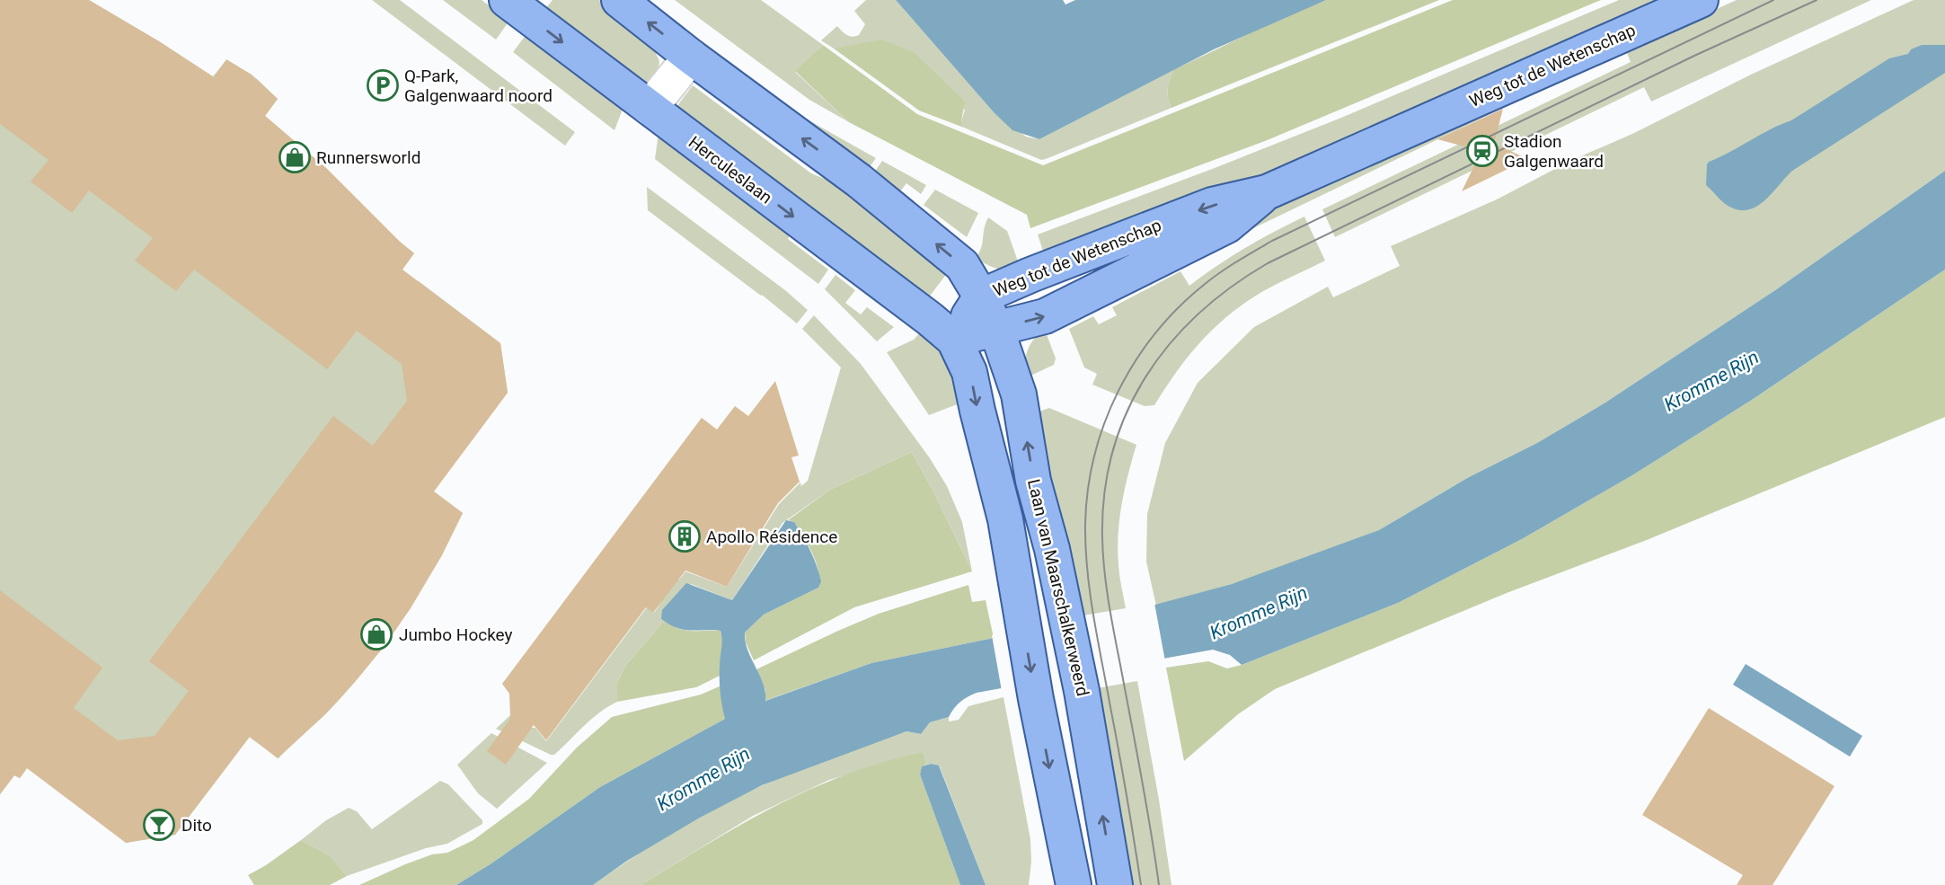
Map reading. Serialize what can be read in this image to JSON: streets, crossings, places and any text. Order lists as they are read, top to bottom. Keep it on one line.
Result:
{"streets":{"main road":["Weg tot de Wetenschap","Herculeslaan","Laan van Maarschalkerweerd"]},"crossings":[["Weg tot de Wetenschap","Herculeslaan"],["Weg tot de Wetenschap","Laan van Maarschalkerweerd"],["Herculeslaan","Laan van Maarschalkerweerd"]],"water":["Kromme Rijn"],"places":{"parking":["Q-Park, Galgenwaard noord"],"station":["Stadion Galgenwaard"],"shop":["Runnersworld","Jumbo Hockey"],"building":["Apollo Résidence"],"bar":["Dito"]}}
